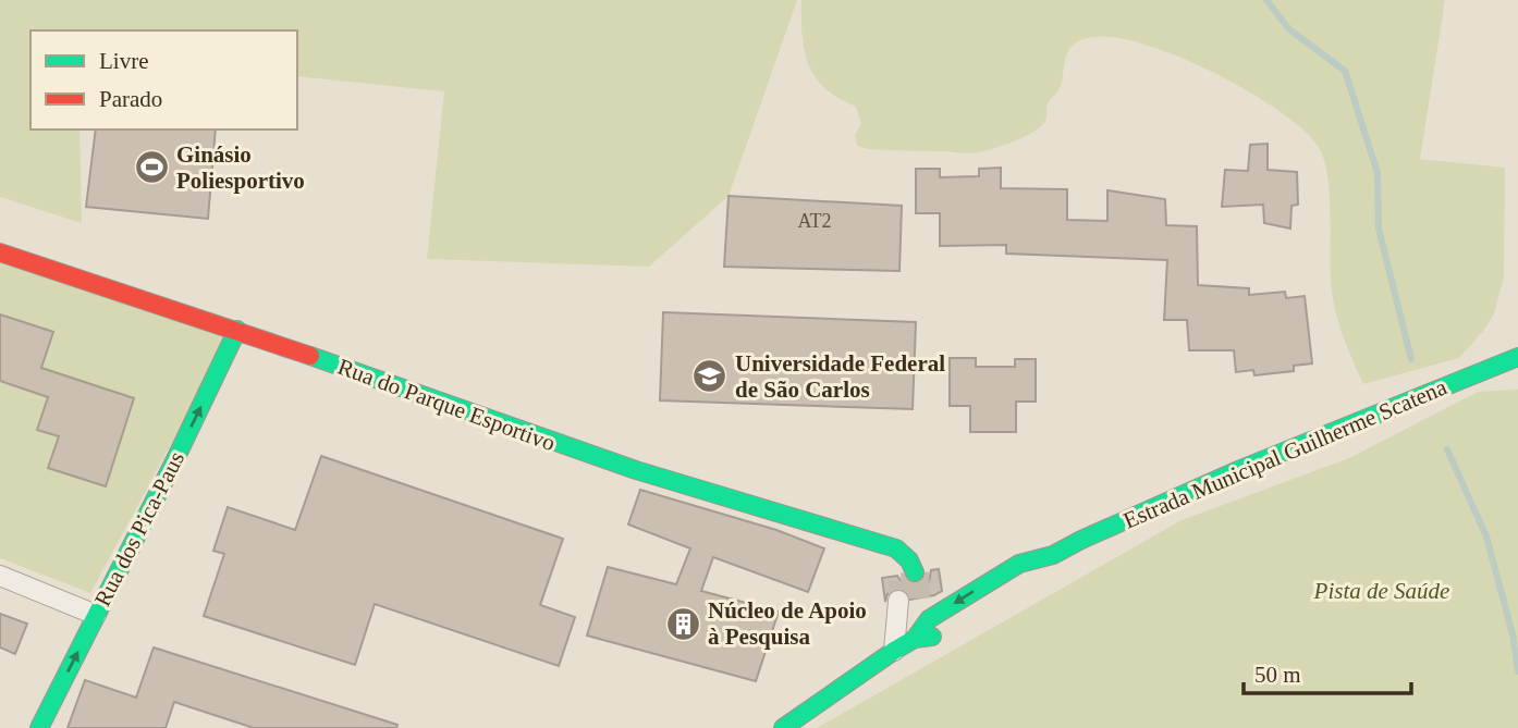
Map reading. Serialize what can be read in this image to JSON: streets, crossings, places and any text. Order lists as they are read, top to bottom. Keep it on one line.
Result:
{"streets":{"street":["Rua do Parque Esportivo","Estrada Municipal Guilherme Scatena","Rua dos Pica-Paus"]},"crossings":[["Rua do Parque Esportivo","Rua dos Pica-Paus"]],"one_way":["Rua dos Pica-Paus"],"parks":["Pista de Saúde"],"places":{"sports":["Ginásio Poliesportivo"],"school or university":["Universidade Federal de São Carlos"],"building":["Núcleo de Apoio à Pesquisa"]},"house_numbers":["AT2"],"legend":["Livre","Parado"],"scale_bar":"50 m"}
